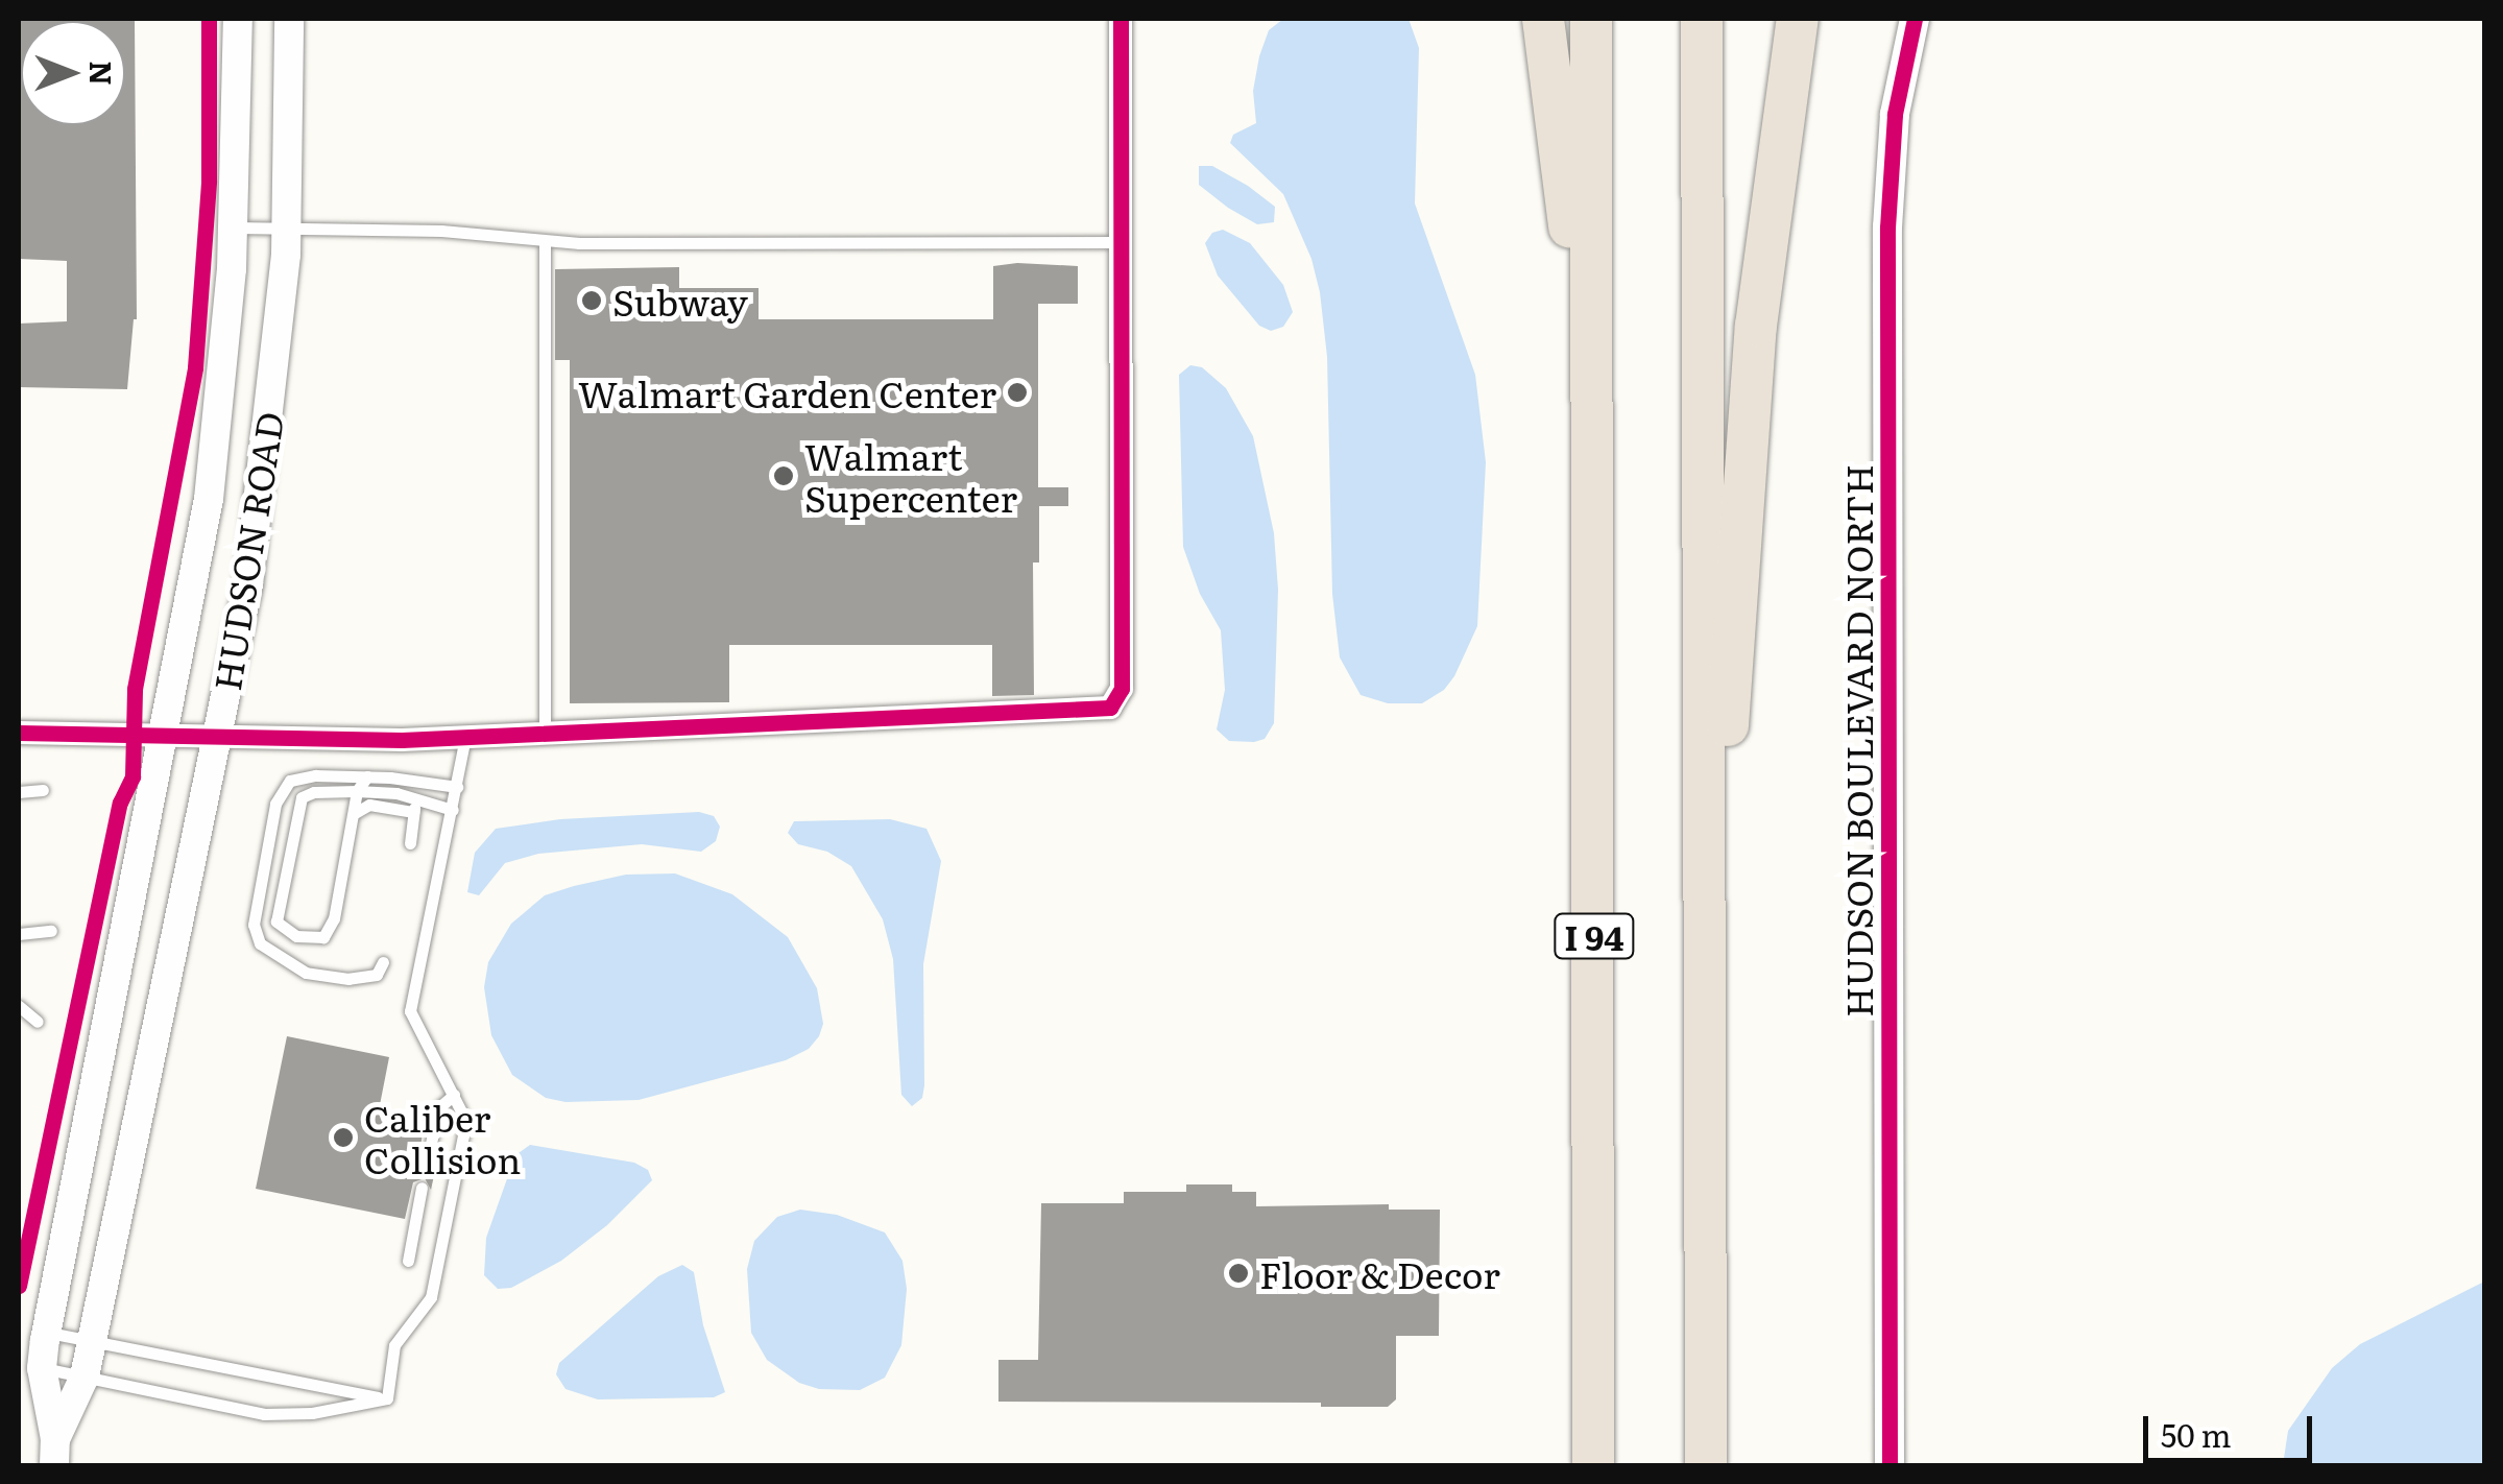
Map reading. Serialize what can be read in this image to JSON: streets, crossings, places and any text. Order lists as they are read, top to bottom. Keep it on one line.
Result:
{"streets":{"highway":["I 94"],"street":["HUDSON ROAD","HUDSON BOULEVARD NORTH"]},"places":["Subway","Walmart Garden Center","Walmart Supercenter","Caliber Collision","Floor & Decor"],"scale_bar":"50 m","north":"right"}
